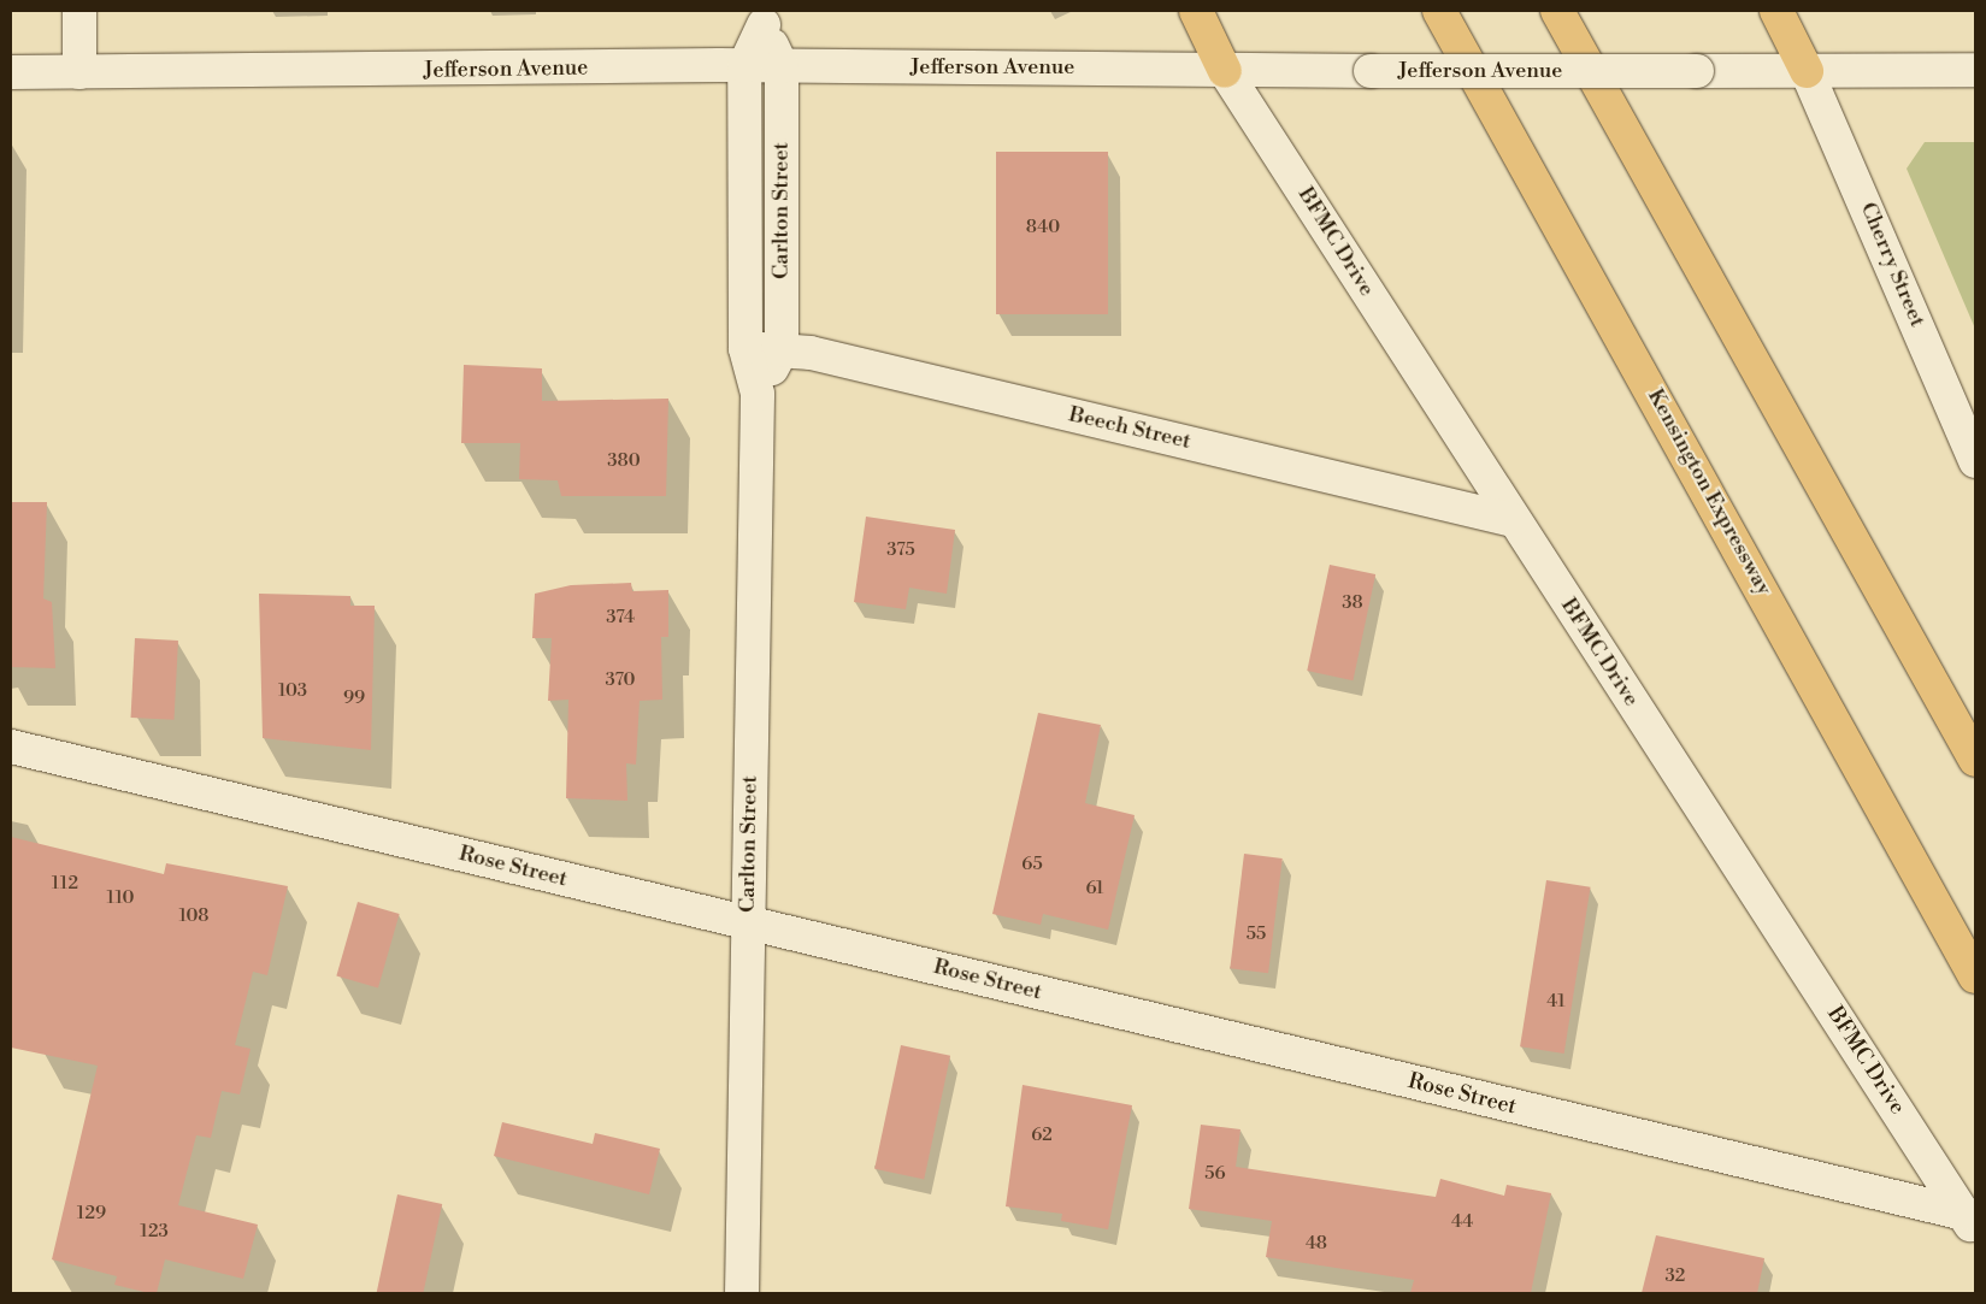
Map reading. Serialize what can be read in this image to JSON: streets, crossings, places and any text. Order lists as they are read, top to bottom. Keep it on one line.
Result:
{"streets":{"highway":["Kensington Expressway"],"street":["Jefferson Avenue","Carlton Street","BFMC Drive","Cherry Street","Beech Street","Rose Street"]},"crossings":[["Jefferson Avenue","Carlton Street"],["Jefferson Avenue","BFMC Drive"],["Jefferson Avenue","Cherry Street"],["Carlton Street","Beech Street"],["Carlton Street","Rose Street"],["BFMC Drive","Beech Street"],["BFMC Drive","Rose Street"]],"house_numbers":["840","380","375","38","374","370","103","99","65","112","61","110","108","55","41","62","56","129","44","123","48","32"]}
